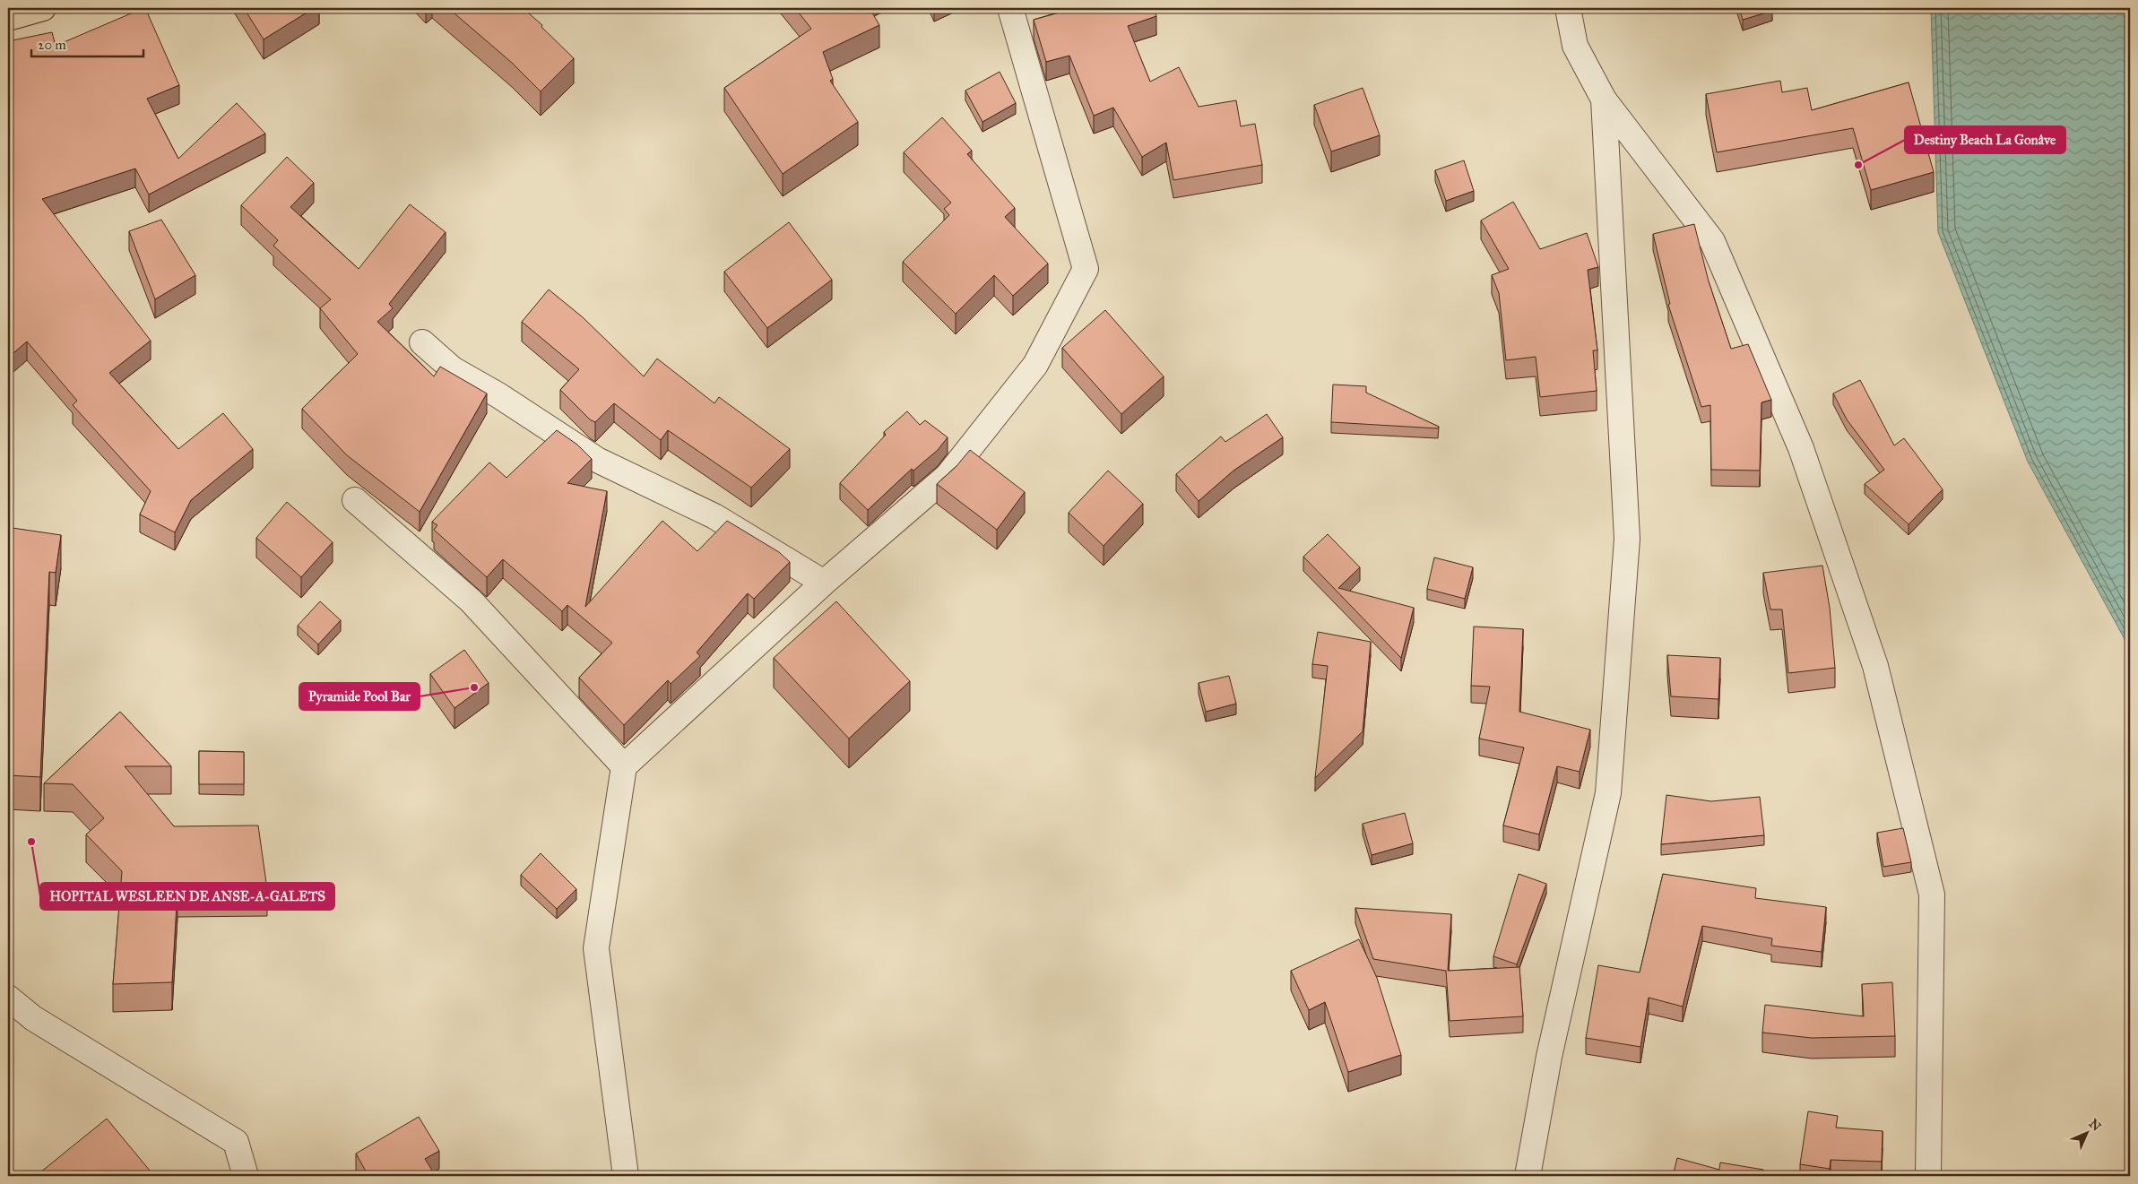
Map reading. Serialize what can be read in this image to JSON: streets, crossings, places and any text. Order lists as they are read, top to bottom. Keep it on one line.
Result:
{"places":["Destiny Beach La Gonâve","Pyramide Pool Bar","HOPITAL WESLEEN DE ANSE-A-GALETS"],"scale_bar":"20 m","north":"top right"}
